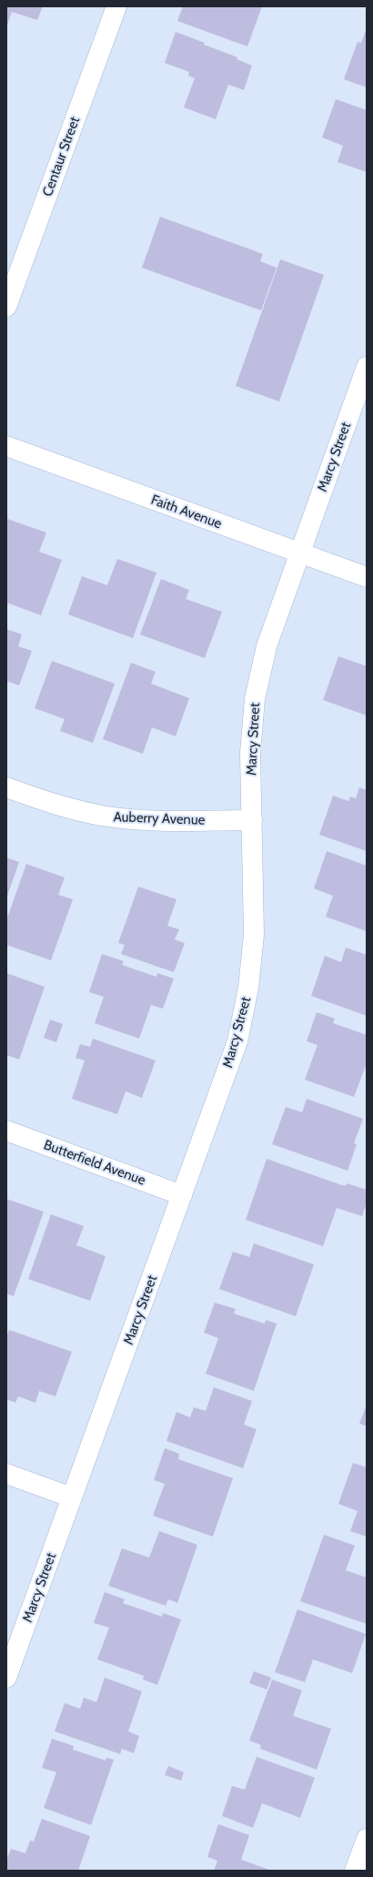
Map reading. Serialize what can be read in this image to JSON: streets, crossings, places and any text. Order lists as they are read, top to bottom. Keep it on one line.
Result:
{"streets":{"street":["Centaur Street","Marcy Street","Faith Avenue","Auberry Avenue","Butterfield Avenue"]},"crossings":[["Marcy Street","Faith Avenue"],["Marcy Street","Auberry Avenue"],["Marcy Street","Butterfield Avenue"]]}
